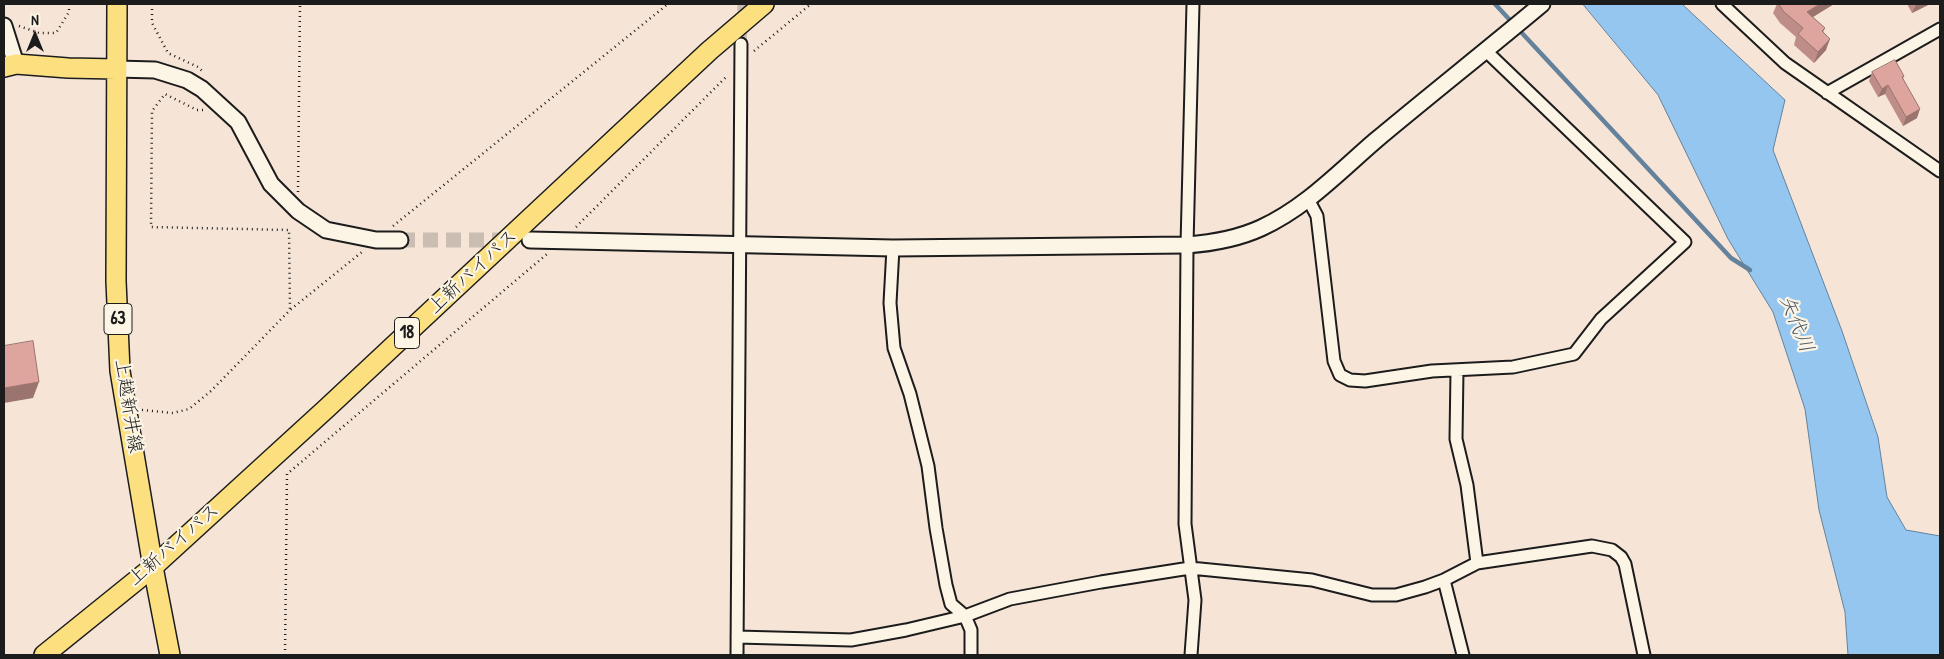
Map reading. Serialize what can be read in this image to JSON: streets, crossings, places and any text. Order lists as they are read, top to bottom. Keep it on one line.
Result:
{"streets":{"main road":["上新バイパス","63","18","上越新井線"]},"crossings":[["上新バイパス","上越新井線"]],"water":["矢代川"],"north":"top"}
